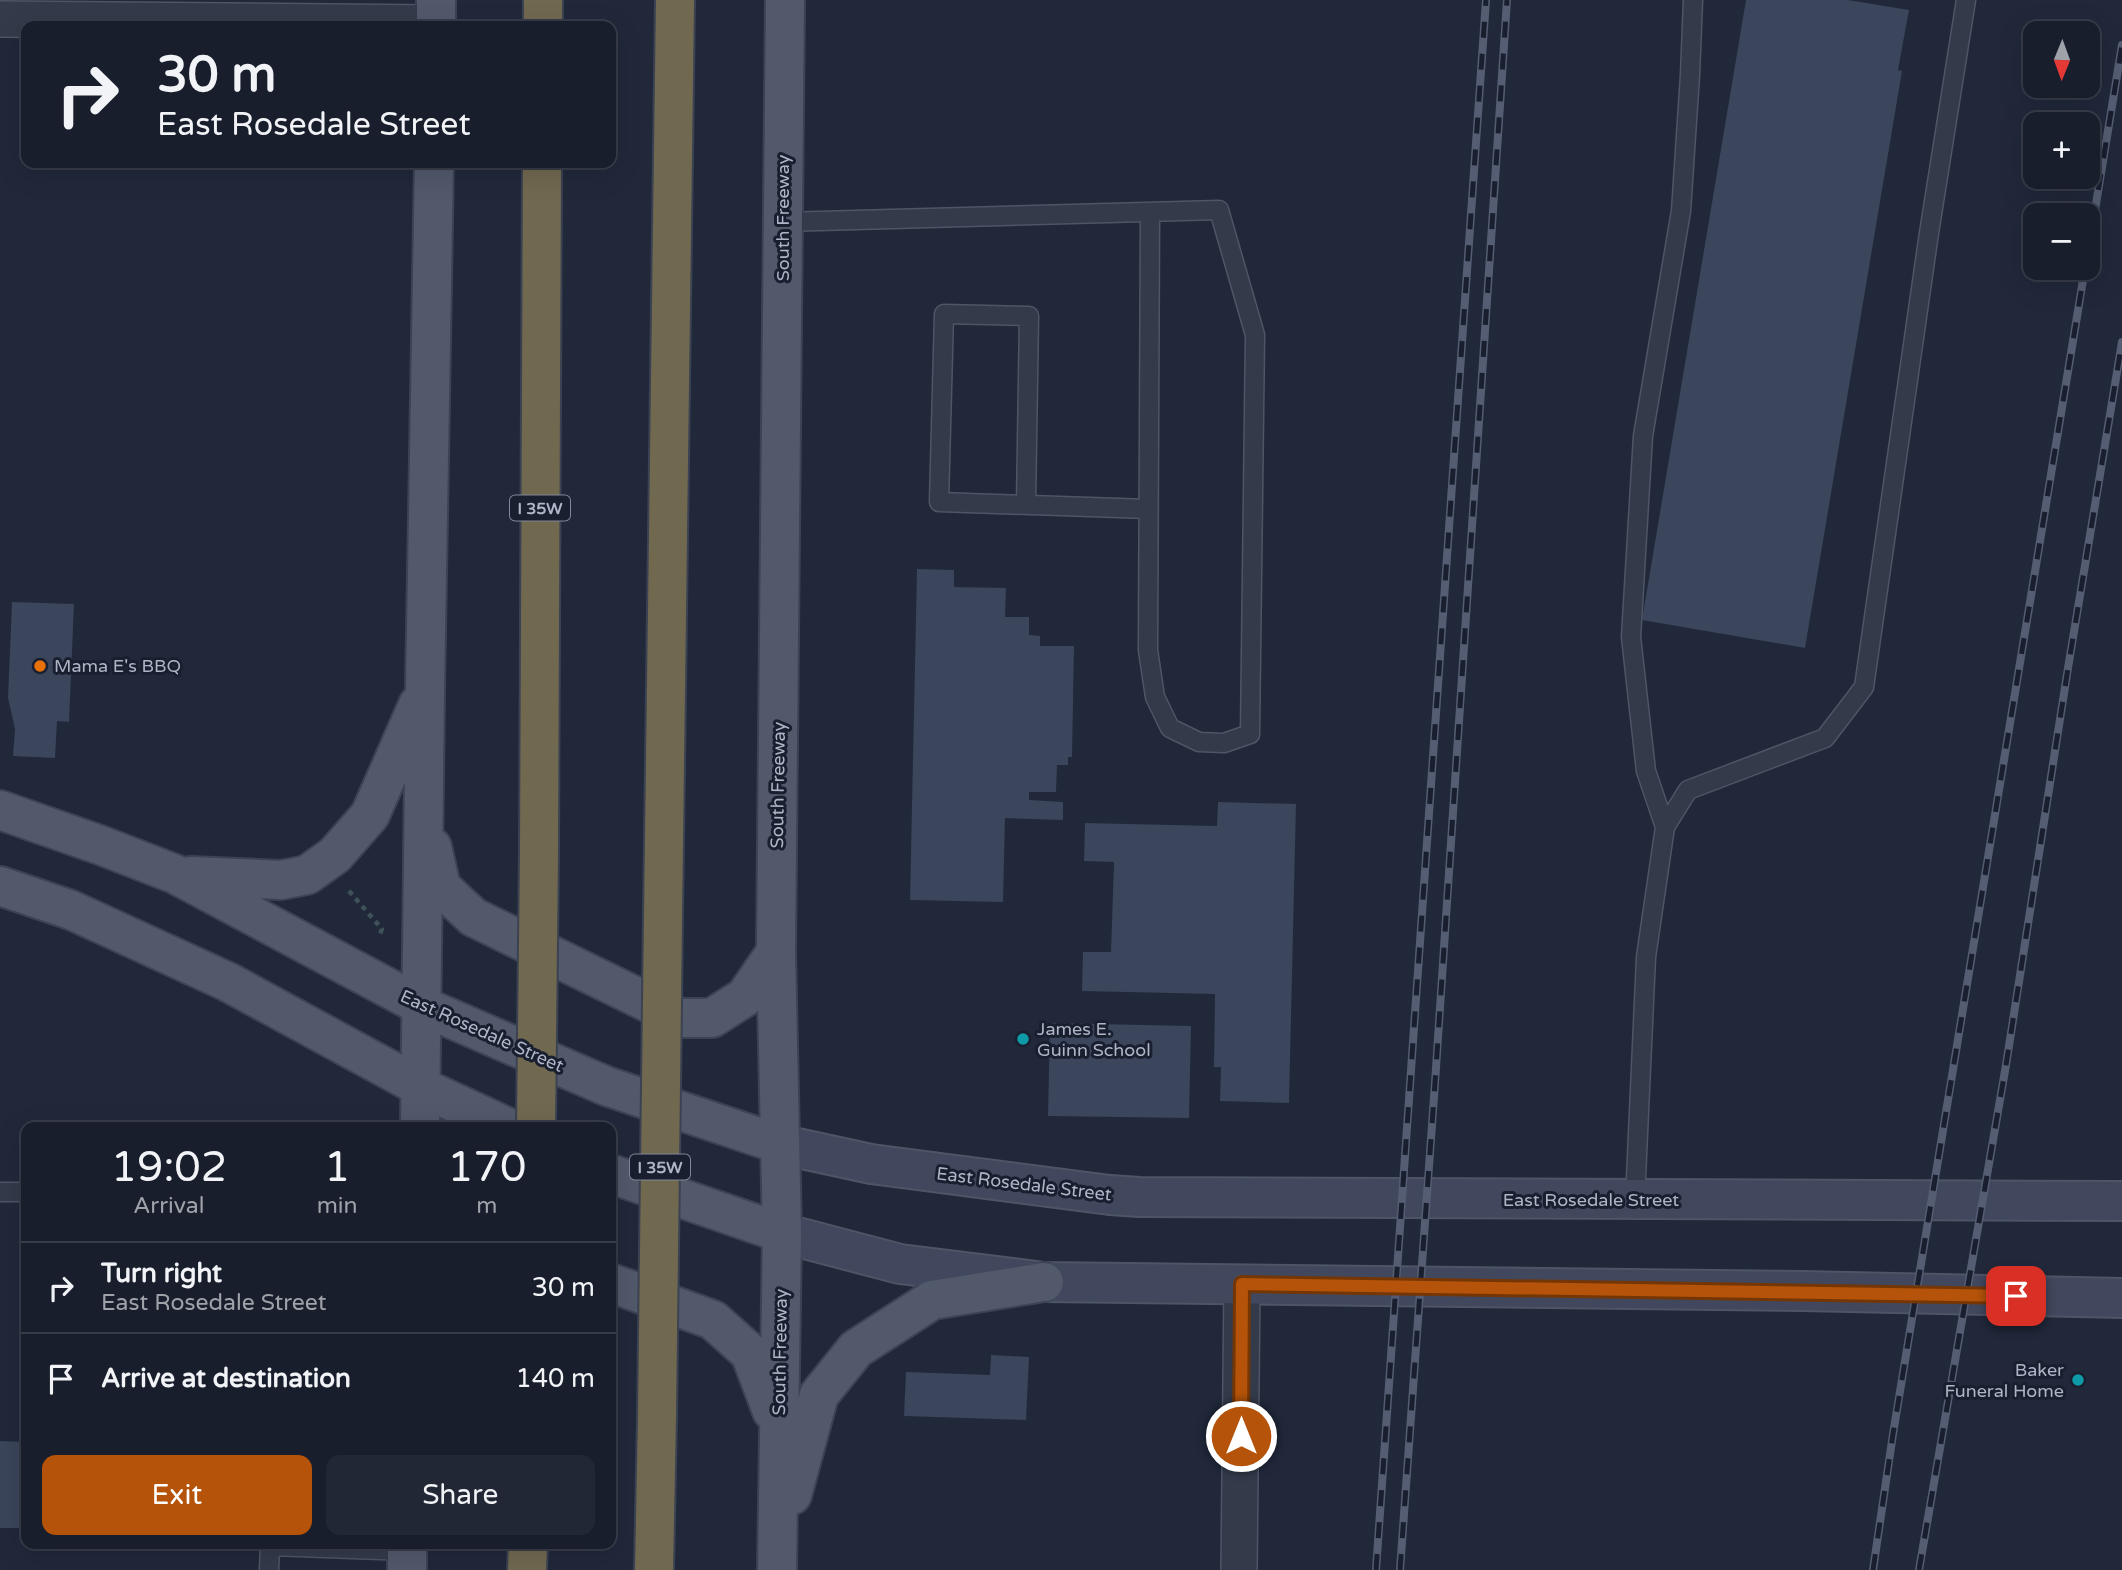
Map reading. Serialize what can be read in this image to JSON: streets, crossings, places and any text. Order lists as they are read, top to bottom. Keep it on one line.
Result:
{"streets":{"highway":["I 35W"],"main road":["South Freeway","East Rosedale Street"]},"crossings":[["South Freeway","East Rosedale Street"]],"places":["Mama E's BBQ","James E. Guinn School","Baker Funeral Home"],"north":"bottom","page":{"map_buttons":["+","−"],"turn":["30 m","East Rosedale Street"],"eta":["19:02","Arrival","1","min","170","m"],"list":[{"name":"Turn right","note":"East Rosedale Street","value":"30 m"},{"name":"Arrive at destination","value":"140 m"}],"buttons":["Exit","Share"]}}
